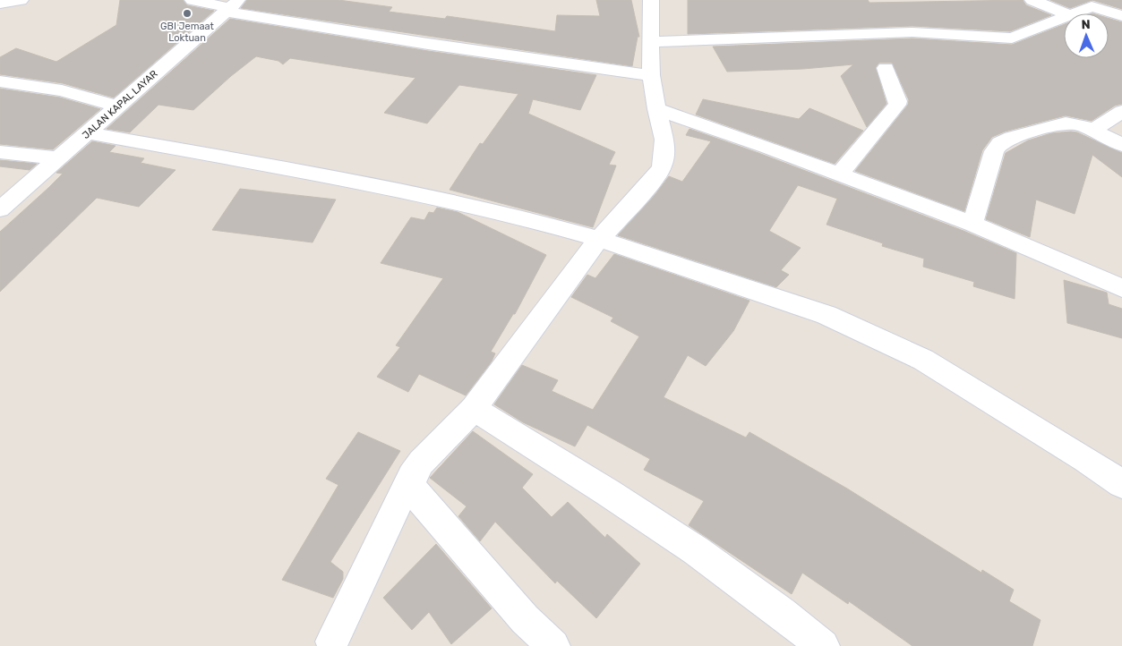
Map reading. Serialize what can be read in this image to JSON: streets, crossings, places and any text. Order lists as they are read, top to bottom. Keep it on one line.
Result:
{"streets":{"street":["JALAN KAPAL LAYAR"]},"places":["GBI Jemaat Loktuan"],"north":"top"}
